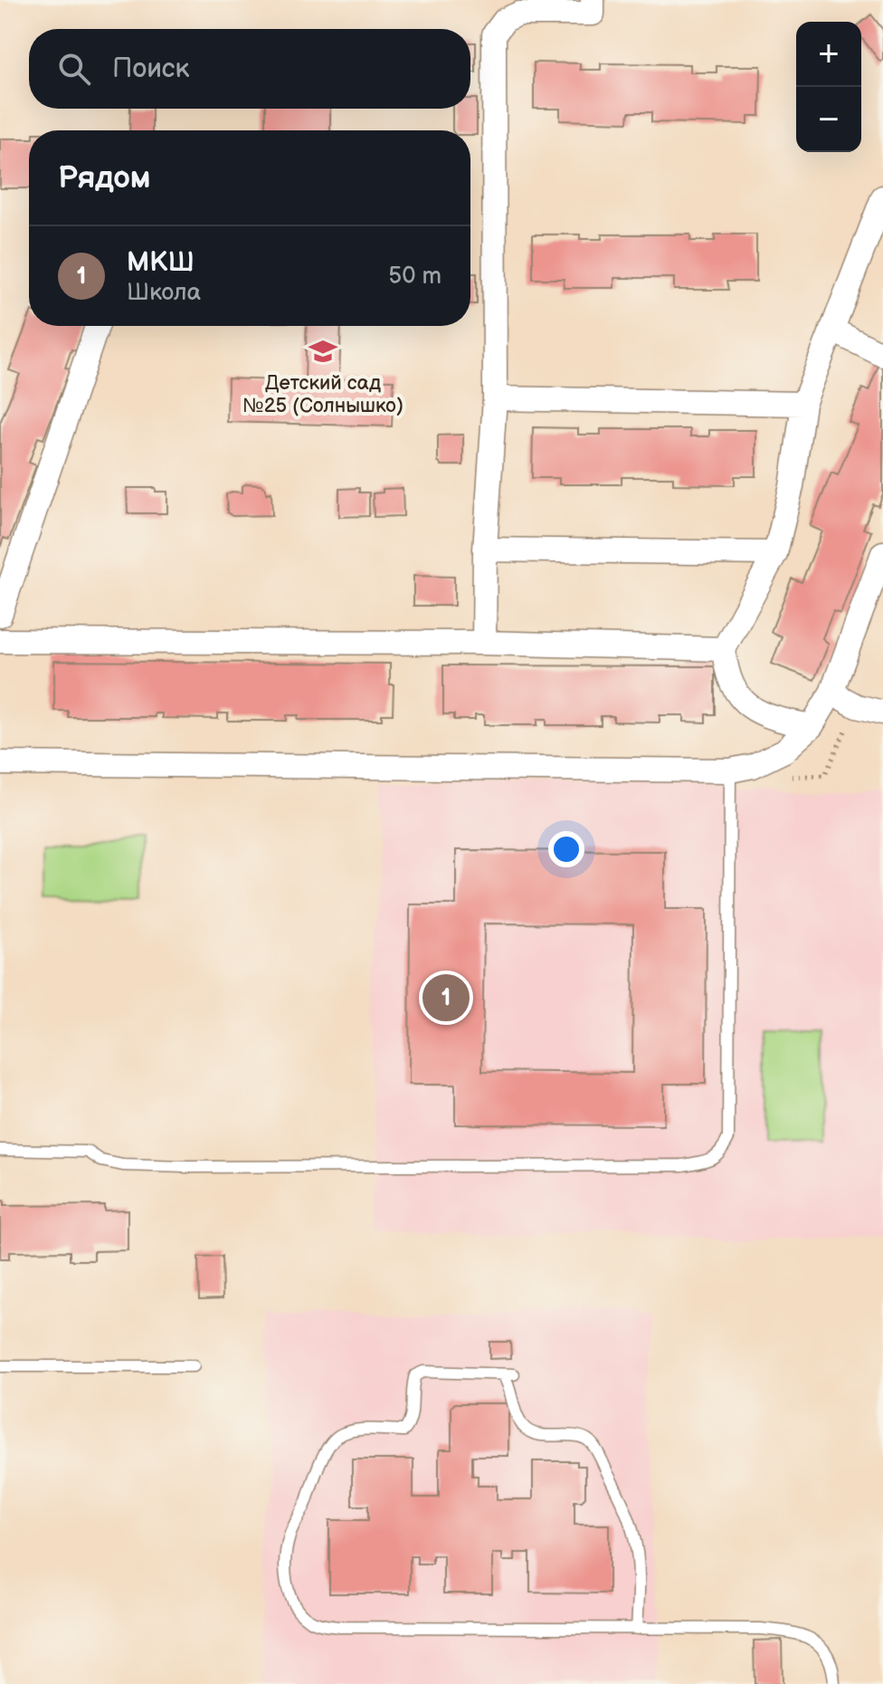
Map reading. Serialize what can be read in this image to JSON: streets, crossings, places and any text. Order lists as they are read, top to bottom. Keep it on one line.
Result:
{"places":{"school or university":["Детский сад №25 (Солнышко)"]},"page":{"map_buttons":["+","−"],"search":"Поиск","heading":"Рядом","list":[{"mark":"1","name":"МКШ","note":"Школа","value":"50 m"}],"pins":"1"}}
